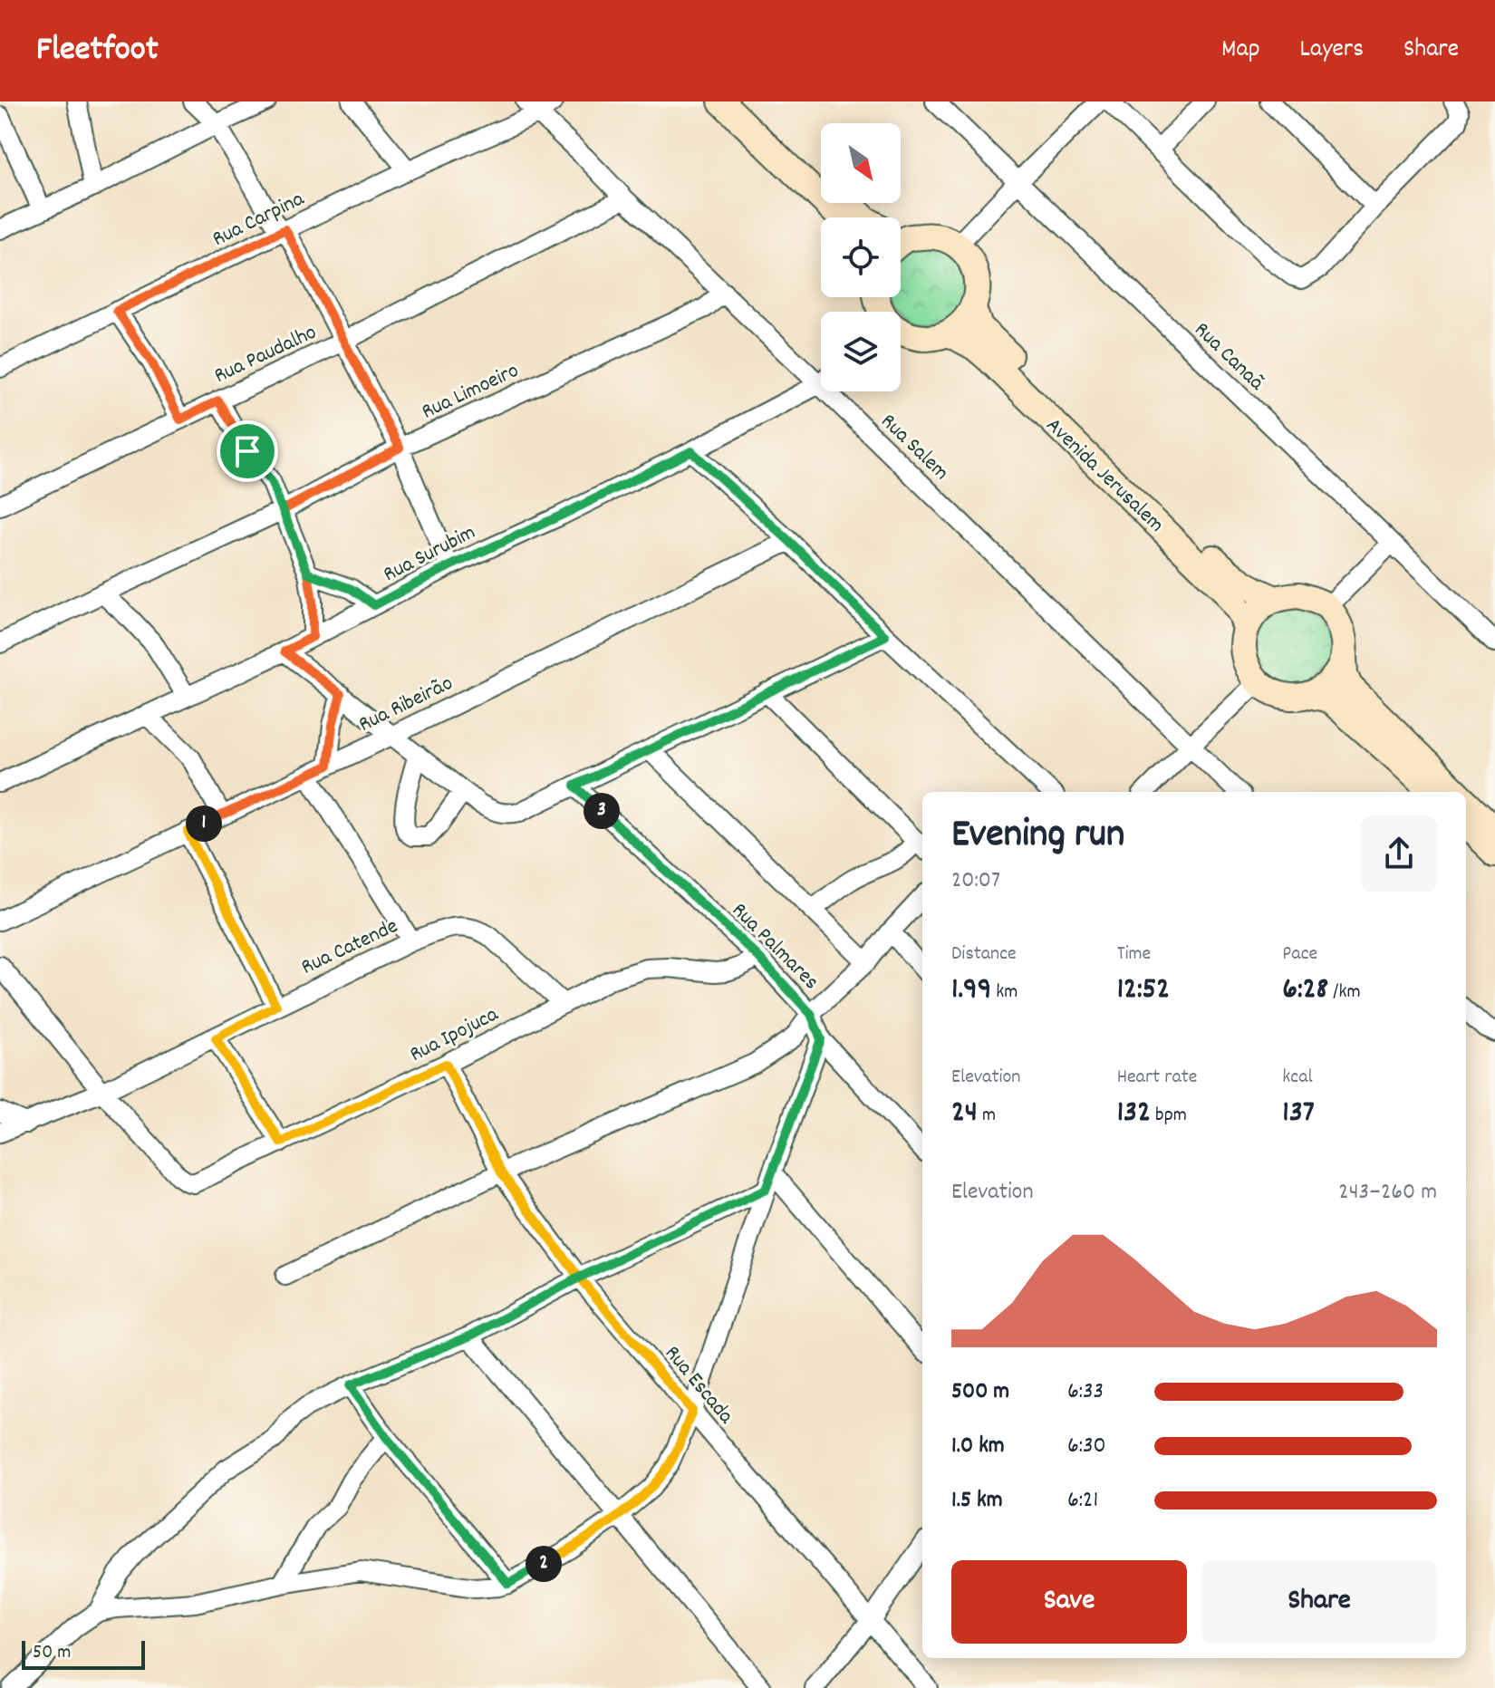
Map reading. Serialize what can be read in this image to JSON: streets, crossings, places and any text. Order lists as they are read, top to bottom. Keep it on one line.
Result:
{"streets":{"street":["Rua Carpina","Rua Paudalho","Rua Canaã","Rua Limoeiro","Rua Salem","Avenida Jerusalem","Rua Surubim","Rua Ribeirão","Rua Catende","Rua Palmares","Rua Ipojuca","Rua Escada"]},"crossings":[["Rua Carpina","Rua Salem"],["Rua Paudalho","Rua Salem"],["Rua Limoeiro","Rua Salem"],["Rua Salem","Rua Surubim"],["Rua Catende","Rua Ipojuca"],["Rua Palmares","Rua Ipojuca"],["Rua Ipojuca","Rua Escada"]],"scale_bar":"50 m","north":"bottom right","page":{"header":"Fleetfoot","nav":["Map","Layers","Share"],"heading":["Evening run","20:07"],"pins":["3","1","2"],"stats":[["Distance","1.99 km"],["Time","12:52"],["Pace","6:28 /km"],["Elevation","24 m"],["Heart rate","132 bpm"],["kcal","137"]],"chart":["Elevation","243–260 m"],"list":[{"name":"500 m","note":"6:33"},{"name":"1.0 km","note":"6:30"},{"name":"1.5 km","note":"6:21"}],"buttons":["Save","Share"],"scale":"50 m"}}
